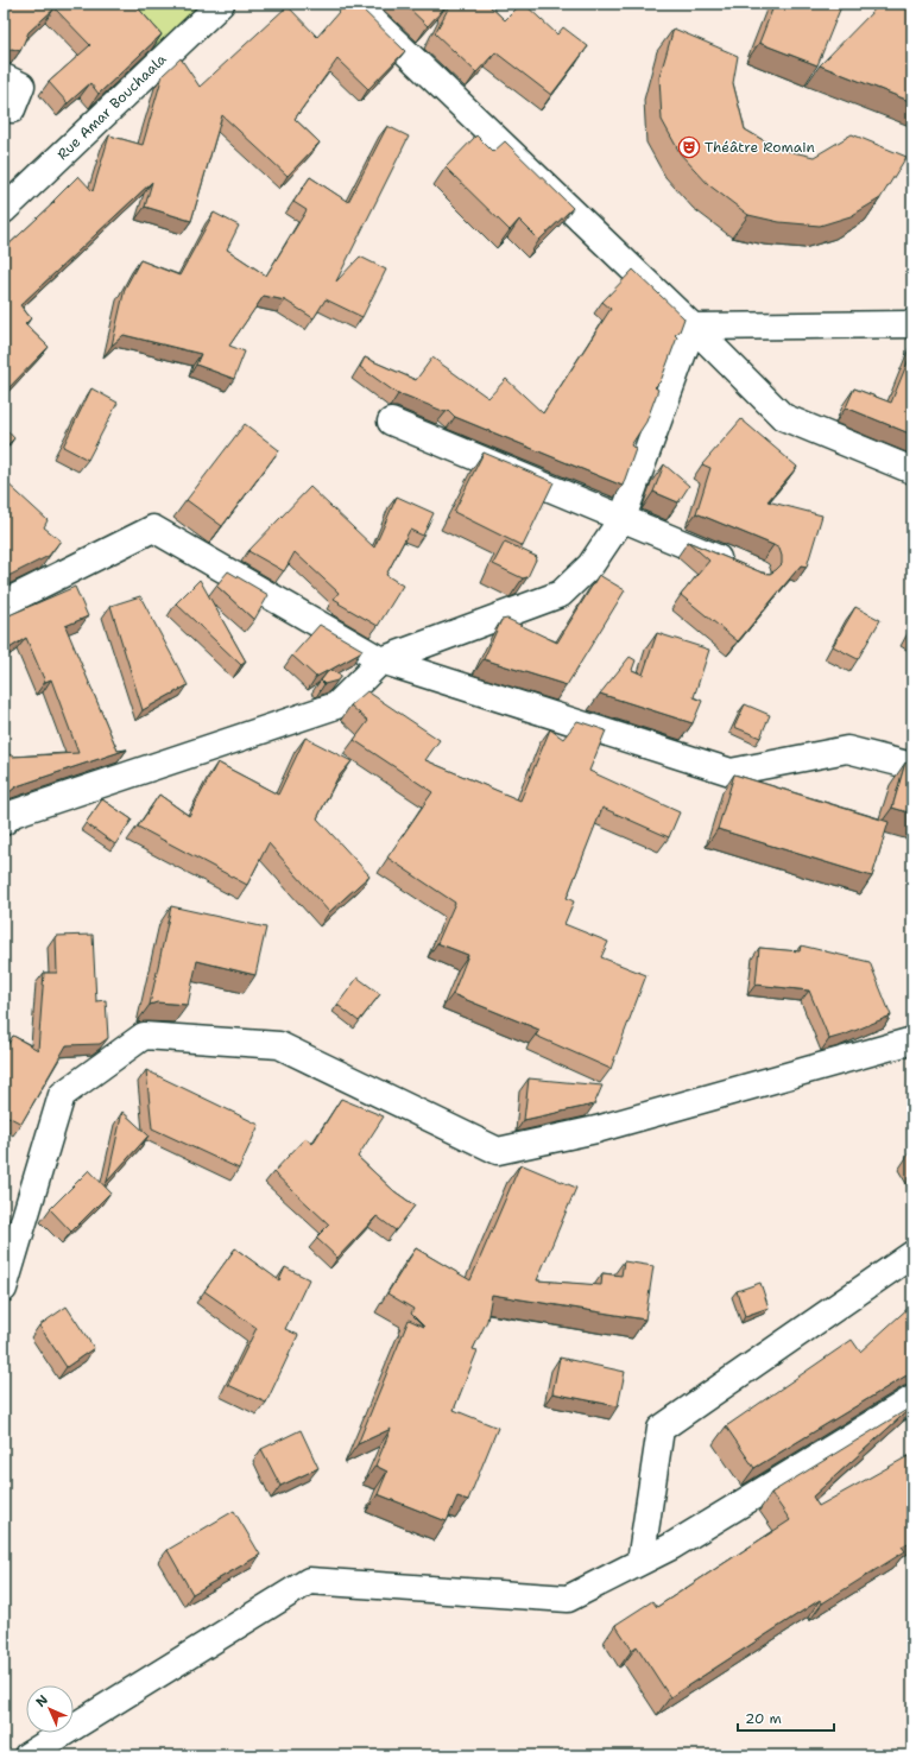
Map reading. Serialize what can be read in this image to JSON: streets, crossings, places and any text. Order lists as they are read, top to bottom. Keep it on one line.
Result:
{"streets":{"street":["Rue Amar Bouchaala"]},"places":{"theatre":["Théâtre Romain"]},"scale_bar":"20 m","north":"top left"}
